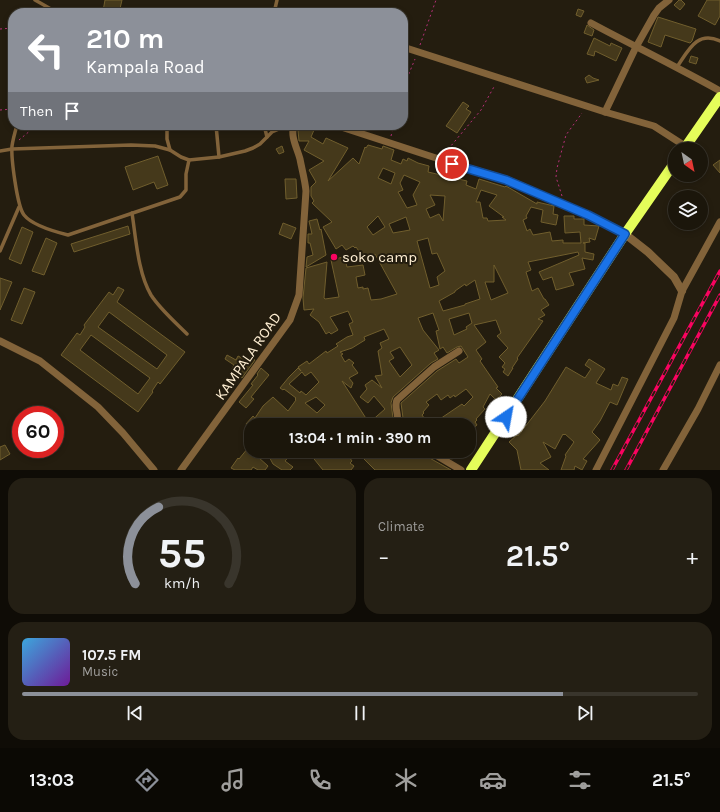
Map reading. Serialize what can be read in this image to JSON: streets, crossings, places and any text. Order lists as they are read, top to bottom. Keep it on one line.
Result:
{"streets":{"street":["KAMPALA ROAD"]},"places":["soko camp"],"north":"bottom right","page":{"turn":["210 m","Kampala Road"],"then":"Then","limit":"60","trip":"13:04 · 1 min · 390 m","tile":"Climate","heat":["−","21.5°","+"],"song":["107.5 FM","Music"],"tabs":["13:03","21.5°"],"gauge":["55","km/h"]}}
